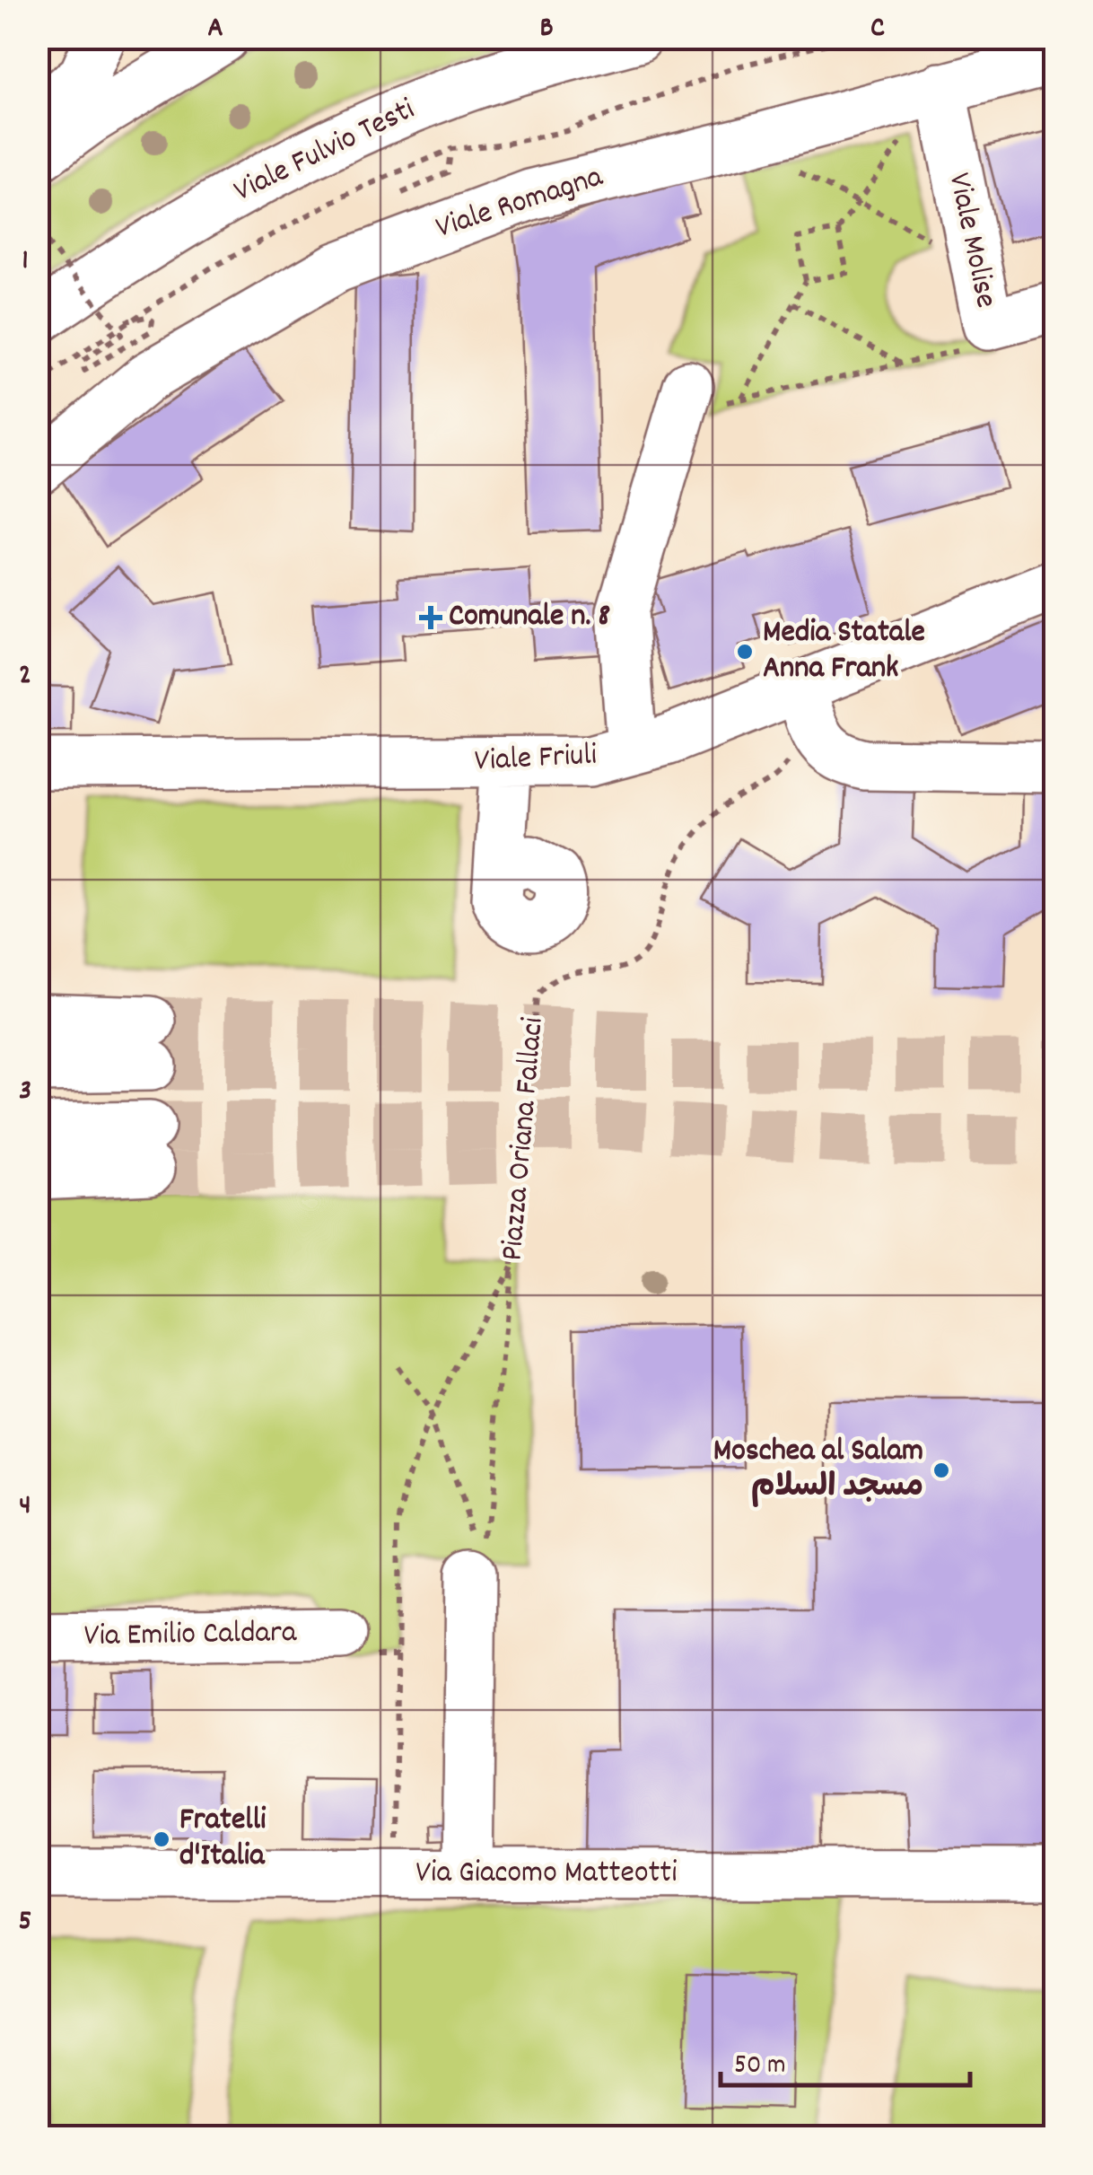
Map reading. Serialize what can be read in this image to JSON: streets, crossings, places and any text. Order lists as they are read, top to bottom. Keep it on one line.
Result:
{"streets":{"main road":["Viale Fulvio Testi","Viale Romagna","Viale Molise","Viale Friuli","Via Emilio Caldara","Via Giacomo Matteotti"],"path":["Piazza Oriana Fallaci"]},"crossings":[["Viale Romagna","Viale Molise"]],"places":{"health":["Comunale n. 8"],"other":["Media Statale Anna Frank","Moschea al Salam مسجد السلام","Fratelli d'Italia"]},"scale_bar":"50 m","grid":{"columns":["A","B","C"],"rows":["1","2","3","4","5"]}}
